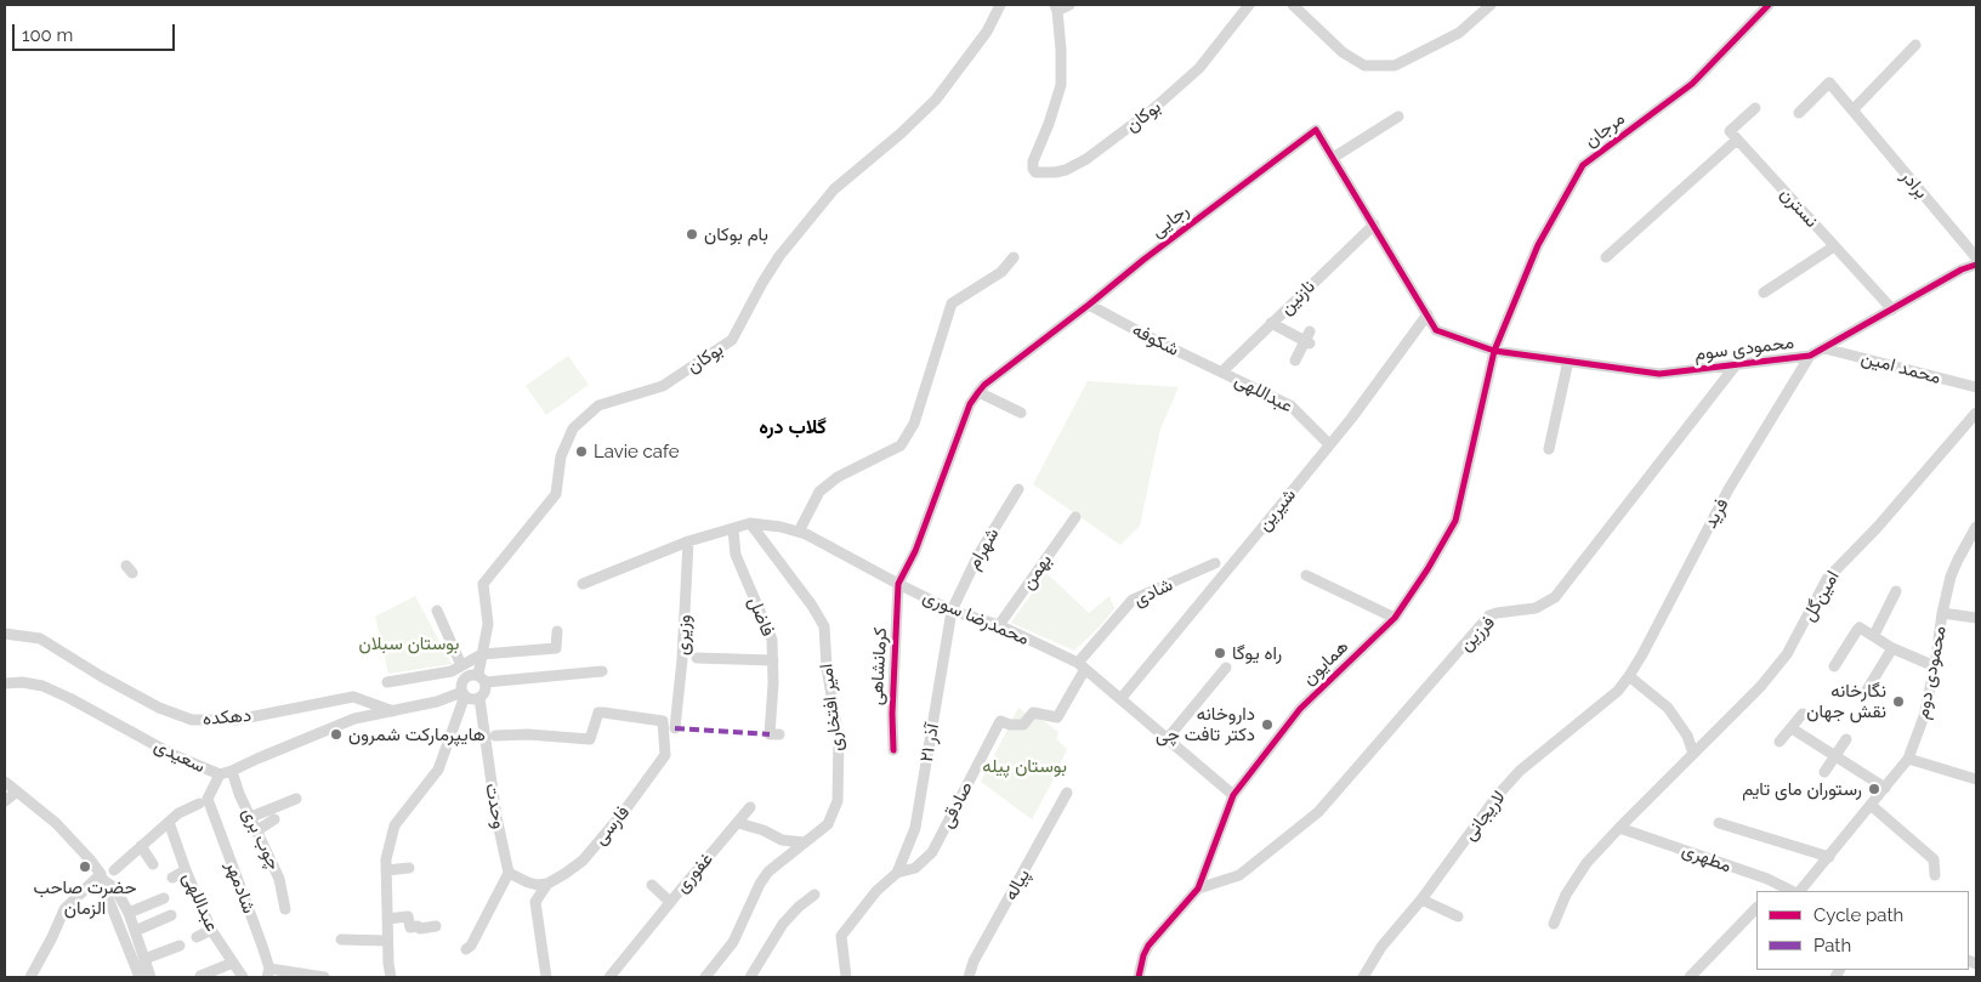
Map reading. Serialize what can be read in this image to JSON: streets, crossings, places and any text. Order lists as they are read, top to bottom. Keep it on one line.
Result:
{"streets":{"street":["بوکان","مرجان","برادر","نسترن","رجایی","نازنین","شکوفه","محمودی سوم","محمد امین","عبداللهی","شیرین","فرید","شهرام","بهمن","شادی","امین‌گل","فاضل","محمدرضا سوری","فرزین","وزیری","همایون","کرمانشاهی","محمودی دوم","امیر افتخاری","دهکده","۲۱ آذر","سعیدی","صادقی","وحدت","لاریجانی","فارسی","چوب بری","مطهری","غفوری","پیاله","شادمهر"]},"crossings":[["بوکان","وحدت"],["مرجان","رجایی"],["مرجان","محمودی سوم"],["مرجان","همایون"],["نسترن","محمودی سوم"],["رجایی","نازنین"],["رجایی","شکوفه"],["رجایی","محمودی سوم"],["رجایی","شیرین"],["رجایی","محمدرضا سوری"],["رجایی","همایون"],["رجایی","کرمانشاهی"],["نازنین","شکوفه"],["نازنین","عبداللهی"],["شکوفه","عبداللهی"],["محمودی سوم","محمد امین"],["محمودی سوم","فرید"],["محمودی سوم","فرزین"],["محمودی سوم","همایون"],["عبداللهی","شیرین"],["شیرین","محمدرضا سوری"],["فرید","لاریجانی"],["شهرام","محمدرضا سوری"],["شهرام","۲۱ آذر"],["بهمن","محمدرضا سوری"],["شادی","محمدرضا سوری"],["شادی","صادقی"],["امین‌گل","مطهری"],["فاضل","محمدرضا سوری"],["محمدرضا سوری","وزیری"],["محمدرضا سوری","همایون"],["محمدرضا سوری","کرمانشاهی"],["محمدرضا سوری","امیر افتخاری"],["محمدرضا سوری","۲۱ آذر"],["محمدرضا سوری","صادقی"],["فرزین","همایون"],["دهکده","سعیدی"],["۲۱ آذر","صادقی"],["سعیدی","چوب بری"]],"districts":["گلاب دره"],"parks":["بوستان سبلان","بوستان پیله"],"places":["بام بوکان","Lavie cafe","راه یوگا","نگارخانه نقش جهان","داروخانه دکتر تافت چی","هایپرمارکت شمرون","رستوران مای تایم","حضرت صاحب الزمان"],"legend":["Cycle path","Path"],"scale_bar":"100 m"}
